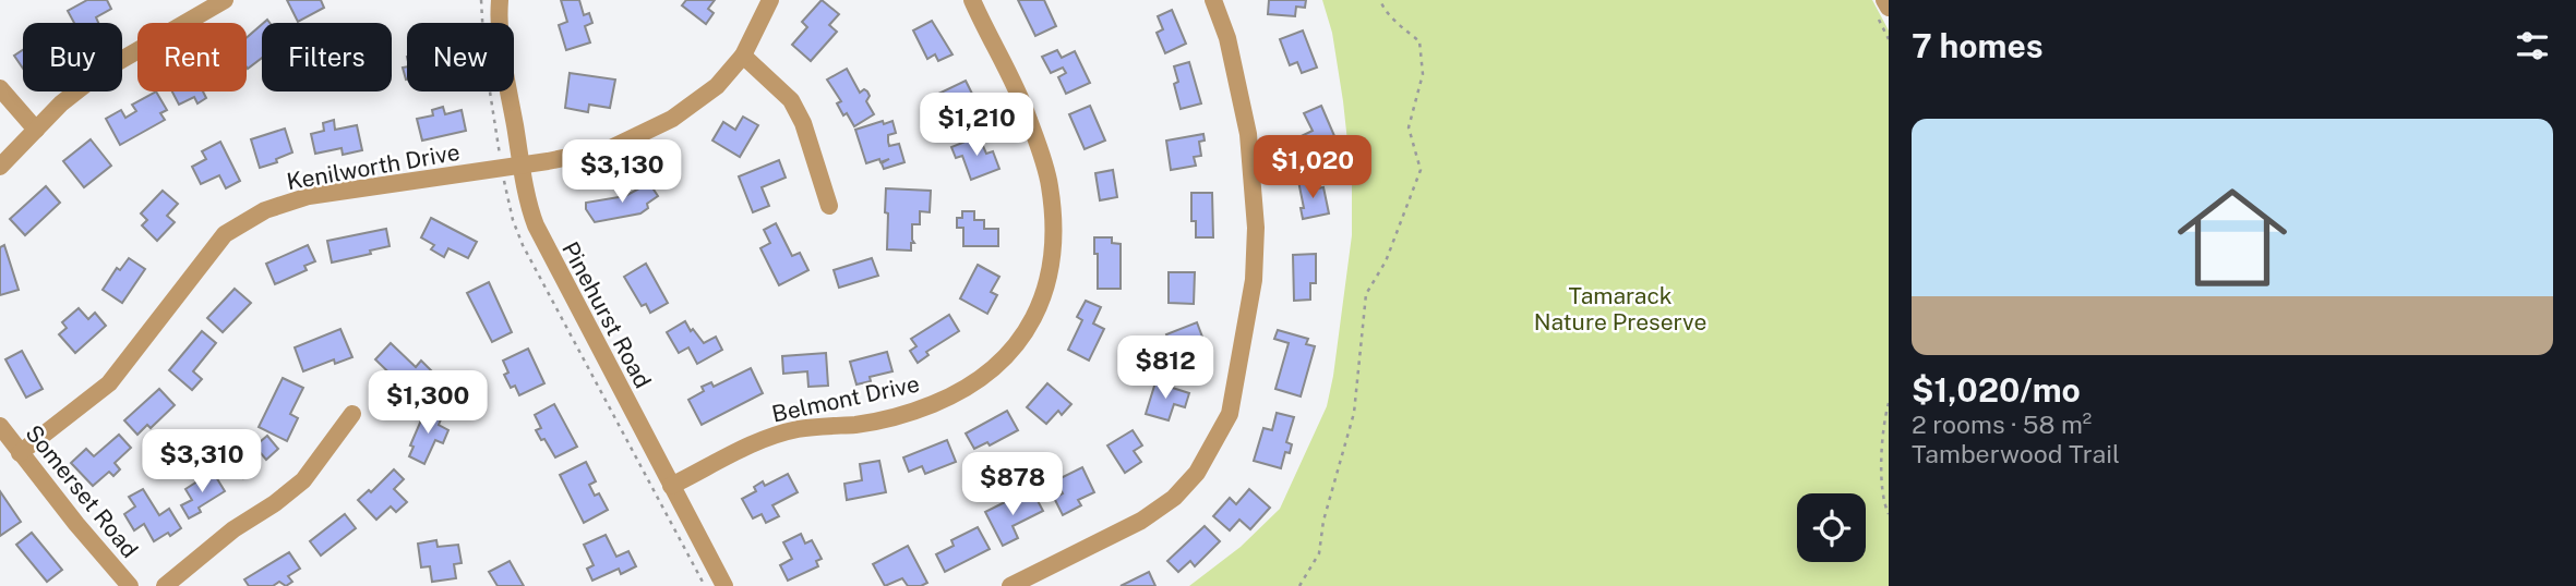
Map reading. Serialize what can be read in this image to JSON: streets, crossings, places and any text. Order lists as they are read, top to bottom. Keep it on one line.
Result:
{"streets":{"street":["Kenilworth Drive","Pinehurst Road","Belmont Drive","Somerset Road"]},"crossings":[["Kenilworth Drive","Pinehurst Road"],["Kenilworth Drive","Somerset Road"],["Pinehurst Road","Belmont Drive"]],"parks":["Tamarack Nature Preserve"],"page":{"heading":"7 homes","chip":["Buy","Rent","Filters","New"],"list":[{"name":"$1,020/mo","note":"2 rooms · 58 m² · Tamberwood Trail"}],"price":["$1,210","$1,020","$3,130","$812","$1,300","$3,310","$878"]}}
